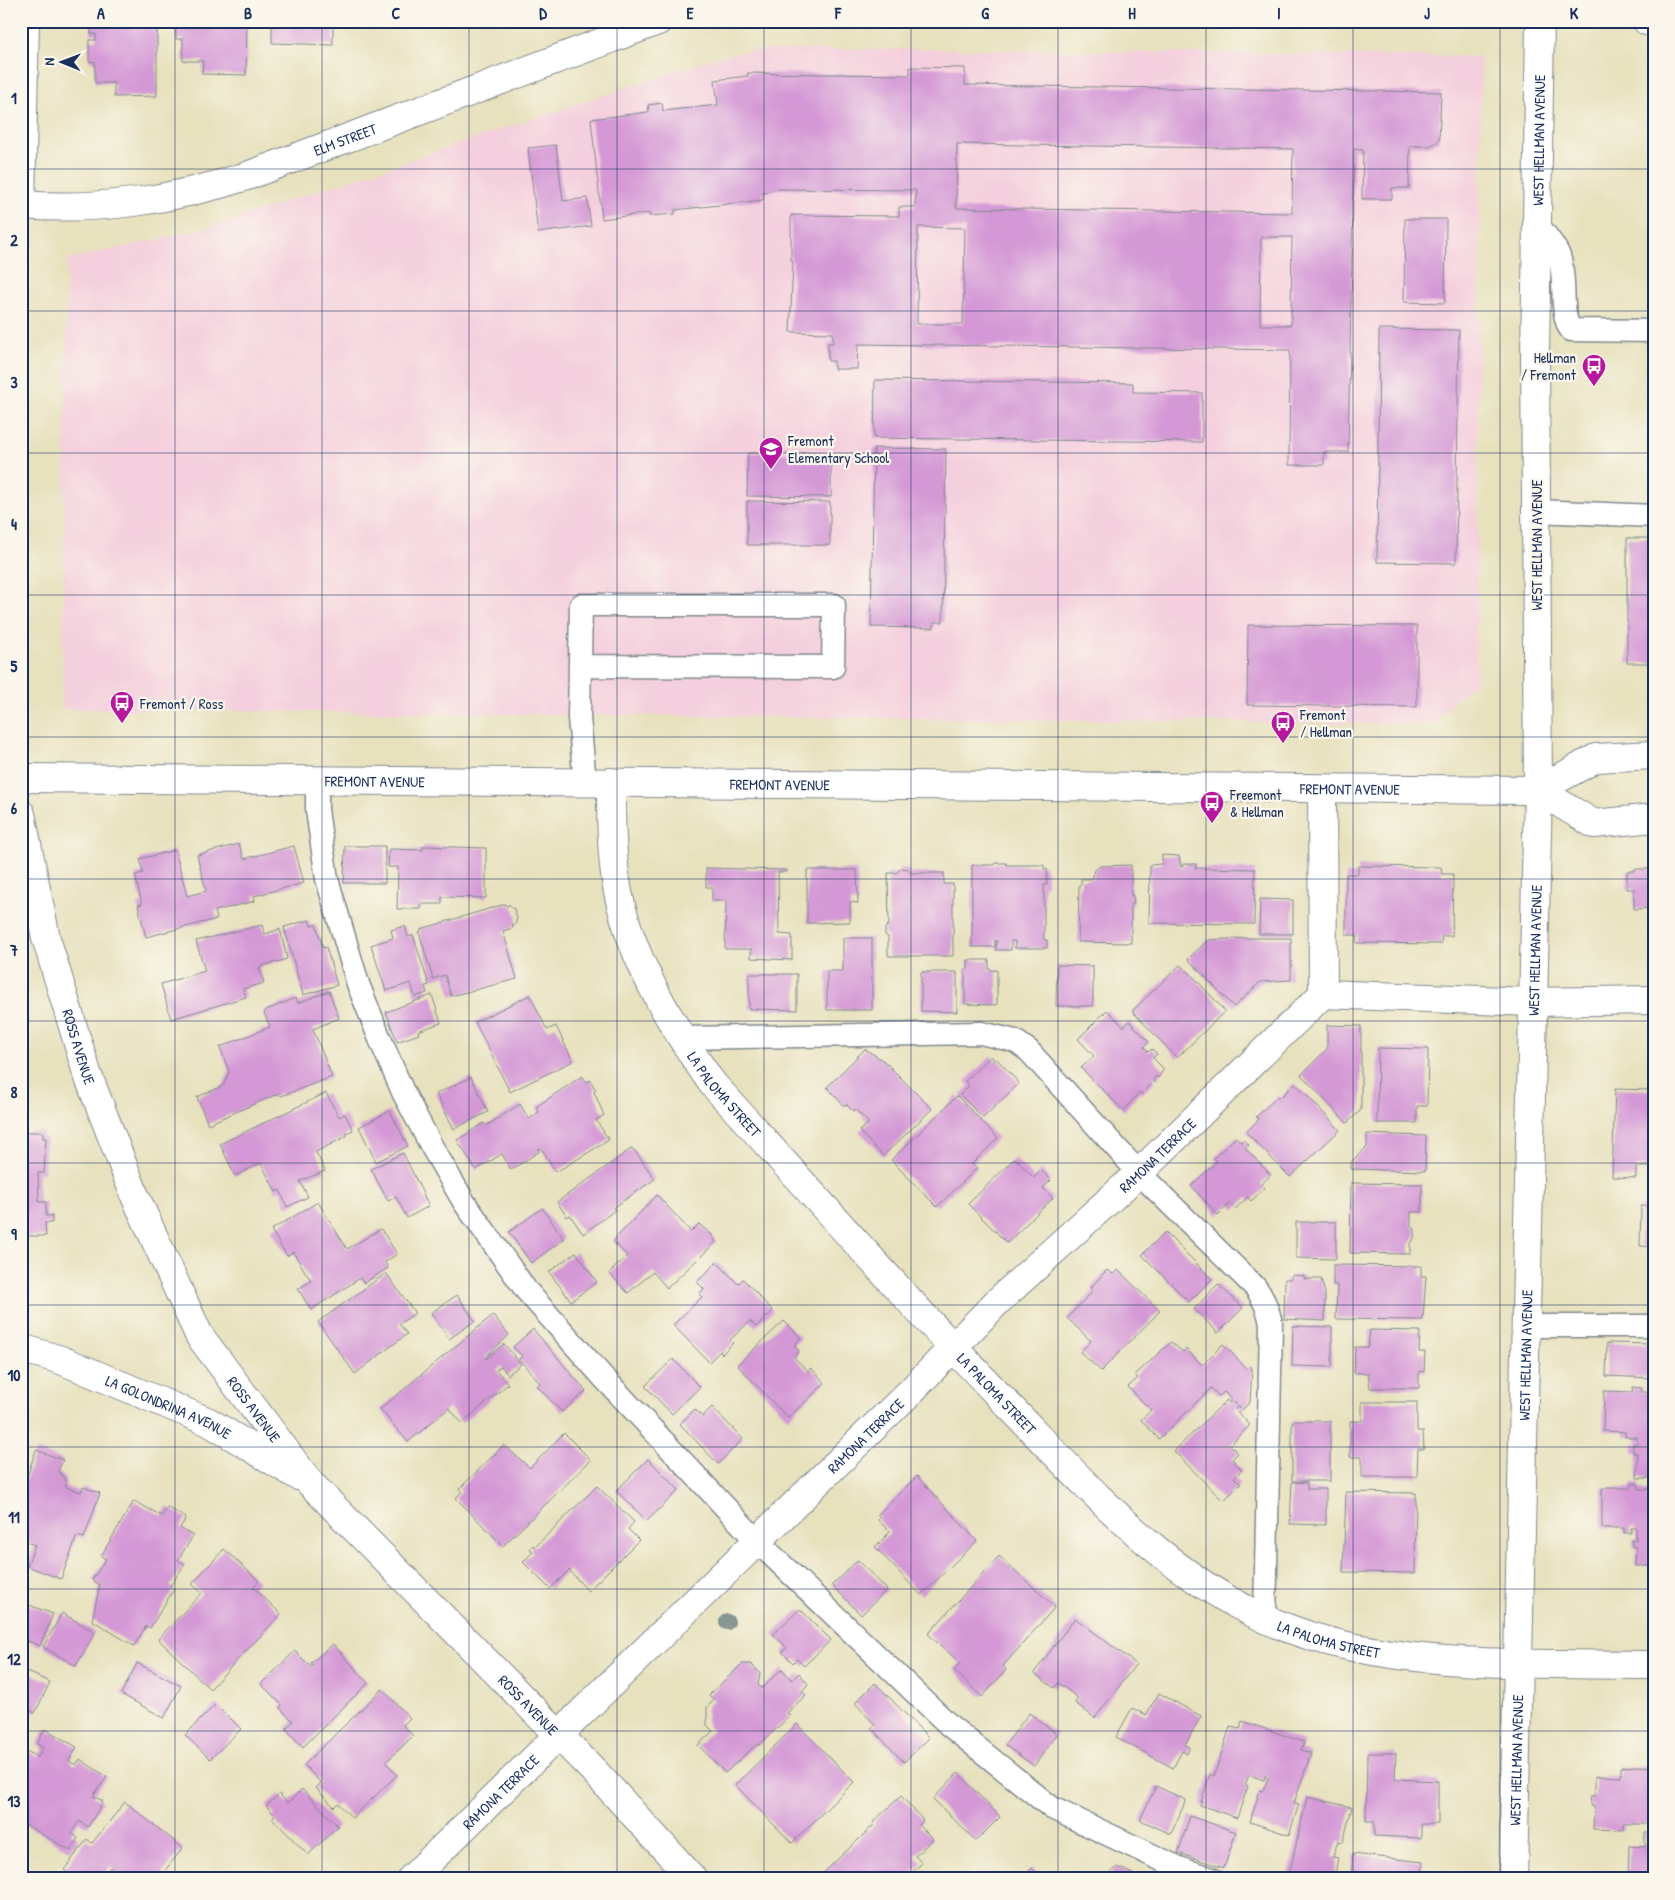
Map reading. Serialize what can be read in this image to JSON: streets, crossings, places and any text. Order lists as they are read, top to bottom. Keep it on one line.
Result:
{"streets":{"main road":["ELM STREET","WEST HELLMAN AVENUE","FREMONT AVENUE","ROSS AVENUE","LA PALOMA STREET","RAMONA TERRACE","LA GOLONDRINA AVENUE"]},"crossings":[["WEST HELLMAN AVENUE","FREMONT AVENUE"],["WEST HELLMAN AVENUE","LA PALOMA STREET"],["FREMONT AVENUE","LA PALOMA STREET"],["ROSS AVENUE","RAMONA TERRACE"],["ROSS AVENUE","LA GOLONDRINA AVENUE"],["LA PALOMA STREET","RAMONA TERRACE"]],"places":{"bus stop":["Hellman / Fremont","Fremont / Ross","Fremont / Hellman","Freemont & Hellman"],"school or university":["Fremont Elementary School"]},"north":"left","grid":{"columns":["A","B","C","D","E","F","G","H","I","J","K"],"rows":["1","2","3","4","5","6","7","8","9","10","11","12","13"]}}
